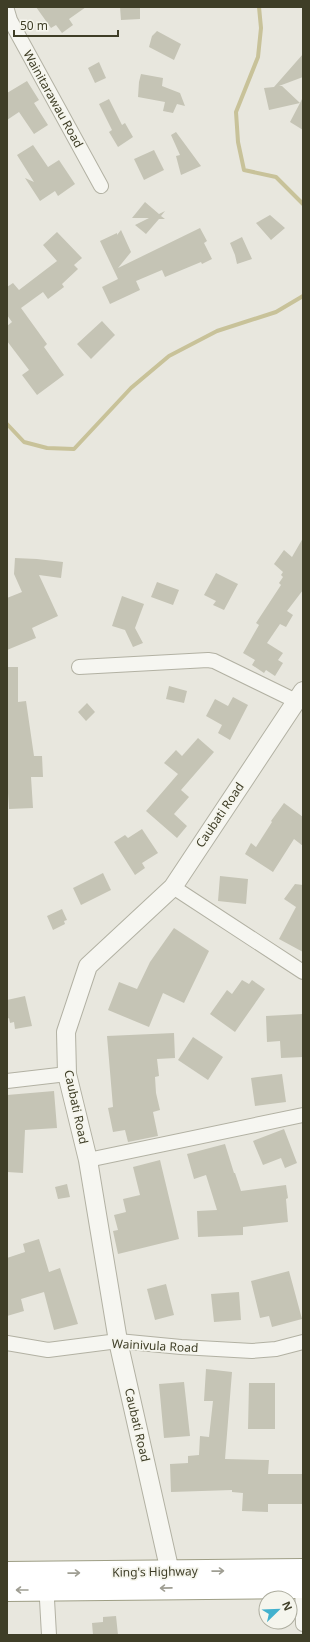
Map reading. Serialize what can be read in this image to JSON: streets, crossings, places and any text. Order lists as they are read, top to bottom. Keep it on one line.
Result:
{"streets":{"highway":["King's Highway"],"street":["Wainitarawau Road","Caubati Road","Wainivula Road"]},"crossings":[["Caubati Road","Wainivula Road"],["Caubati Road","King's Highway"]],"scale_bar":"50 m","north":"top right"}
